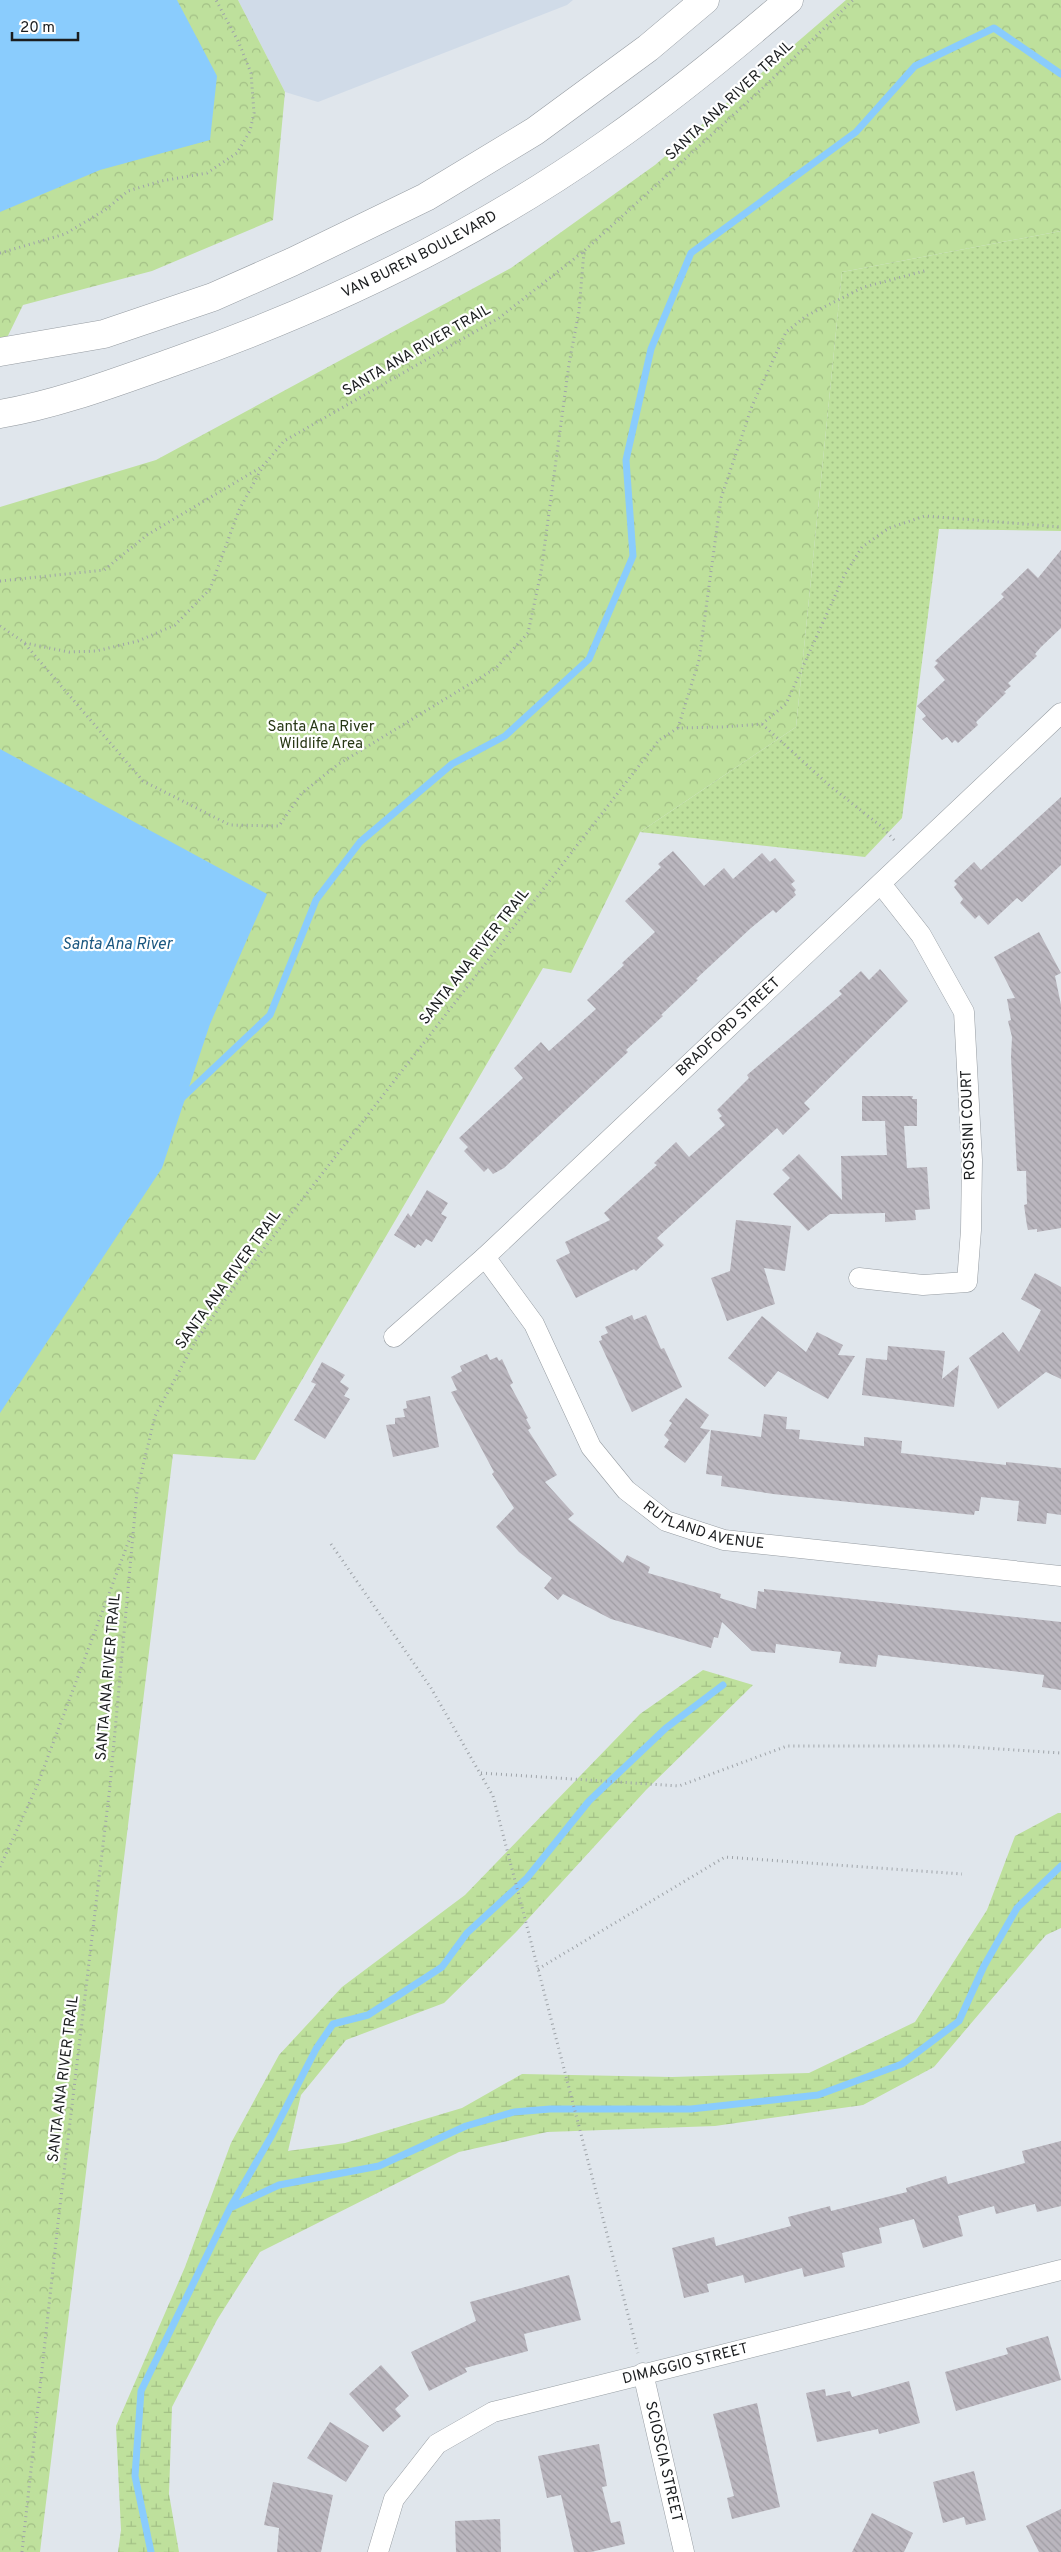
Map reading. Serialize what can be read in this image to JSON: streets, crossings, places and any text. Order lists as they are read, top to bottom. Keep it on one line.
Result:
{"streets":{"main road":["VAN BUREN BOULEVARD"],"street":["BRADFORD STREET","ROSSINI COURT","RUTLAND AVENUE","DIMAGGIO STREET","SCIOSCIA STREET"],"path":["SANTA ANA RIVER TRAIL"]},"crossings":[["BRADFORD STREET","ROSSINI COURT"],["BRADFORD STREET","RUTLAND AVENUE"],["DIMAGGIO STREET","SCIOSCIA STREET"]],"water":["Santa Ana River"],"parks":["Santa Ana River Wildlife Area"],"scale_bar":"20 m"}
